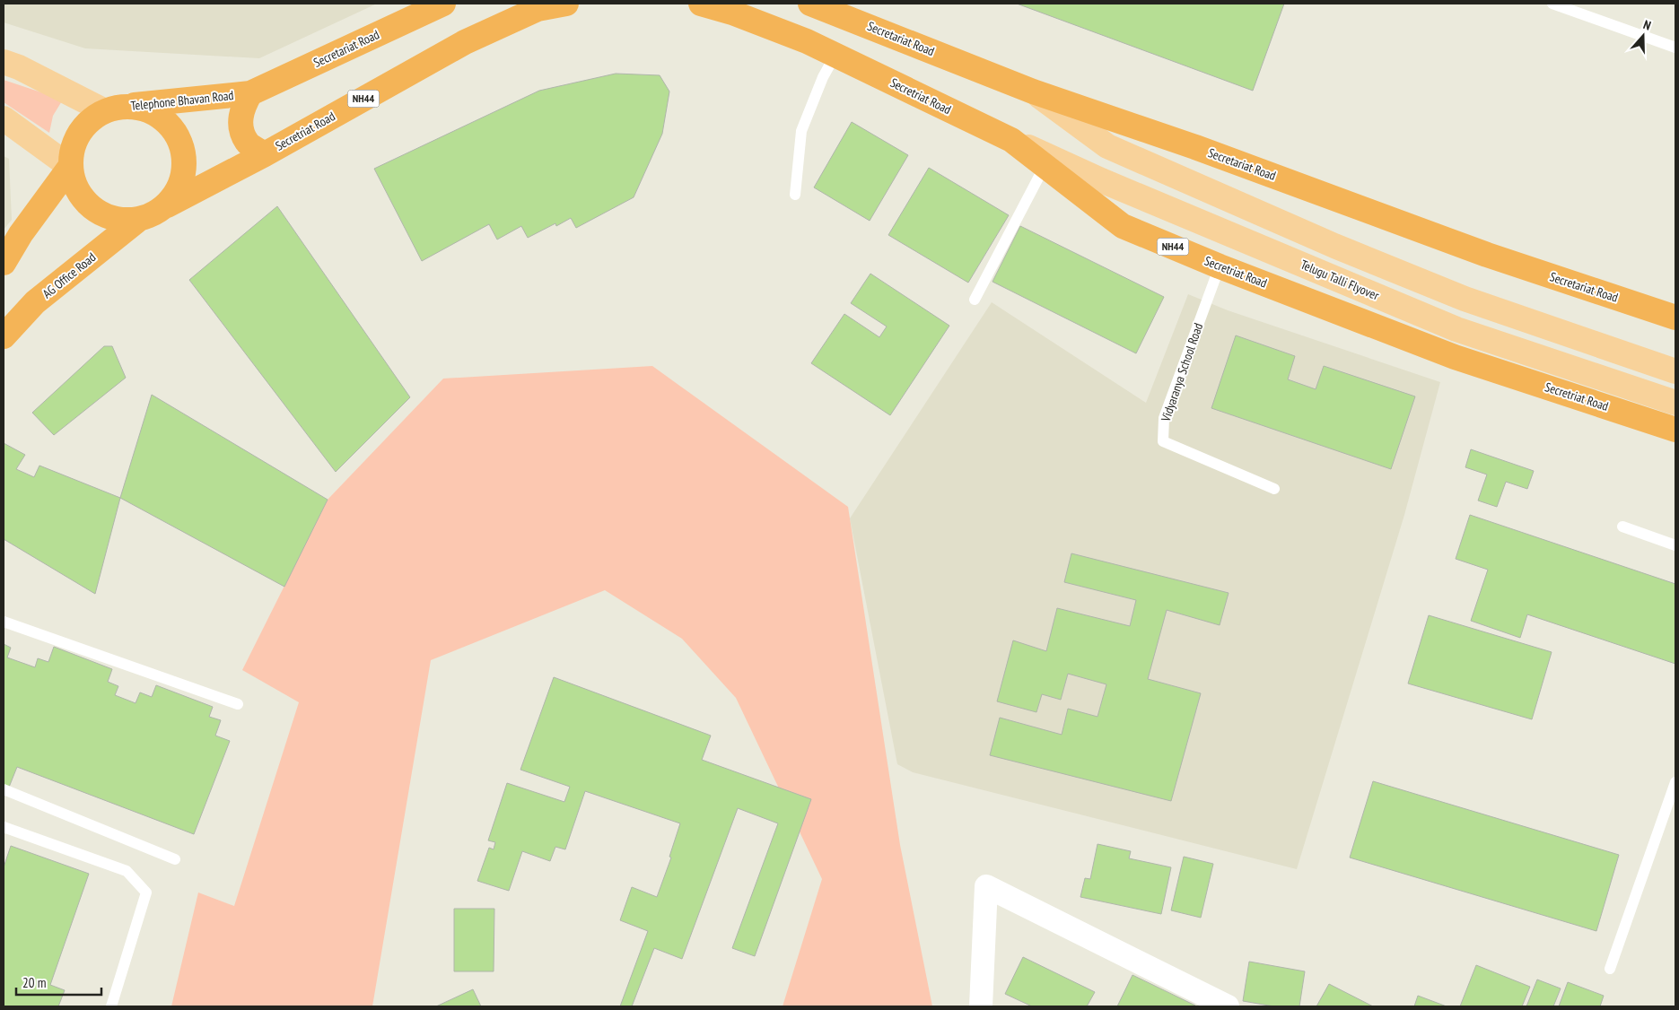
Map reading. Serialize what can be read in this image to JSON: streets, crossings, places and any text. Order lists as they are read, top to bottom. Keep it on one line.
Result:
{"streets":{"highway":["Secretariat Road","Secretriat Road","NH44","Telephone Bhavan Road","AG Office Road"],"main road":["Telugu Talli Flyover"],"lane":["Vidyaranya School Road"]},"crossings":[["Secretariat Road","Telephone Bhavan Road"],["Secretriat Road","NH44"],["Secretriat Road","Telephone Bhavan Road"],["Secretriat Road","AG Office Road"],["Secretriat Road","Telugu Talli Flyover"],["Secretriat Road","Vidyaranya School Road"],["NH44","Telephone Bhavan Road"],["NH44","AG Office Road"],["Telephone Bhavan Road","AG Office Road"]],"scale_bar":"20 m","north":"top"}
